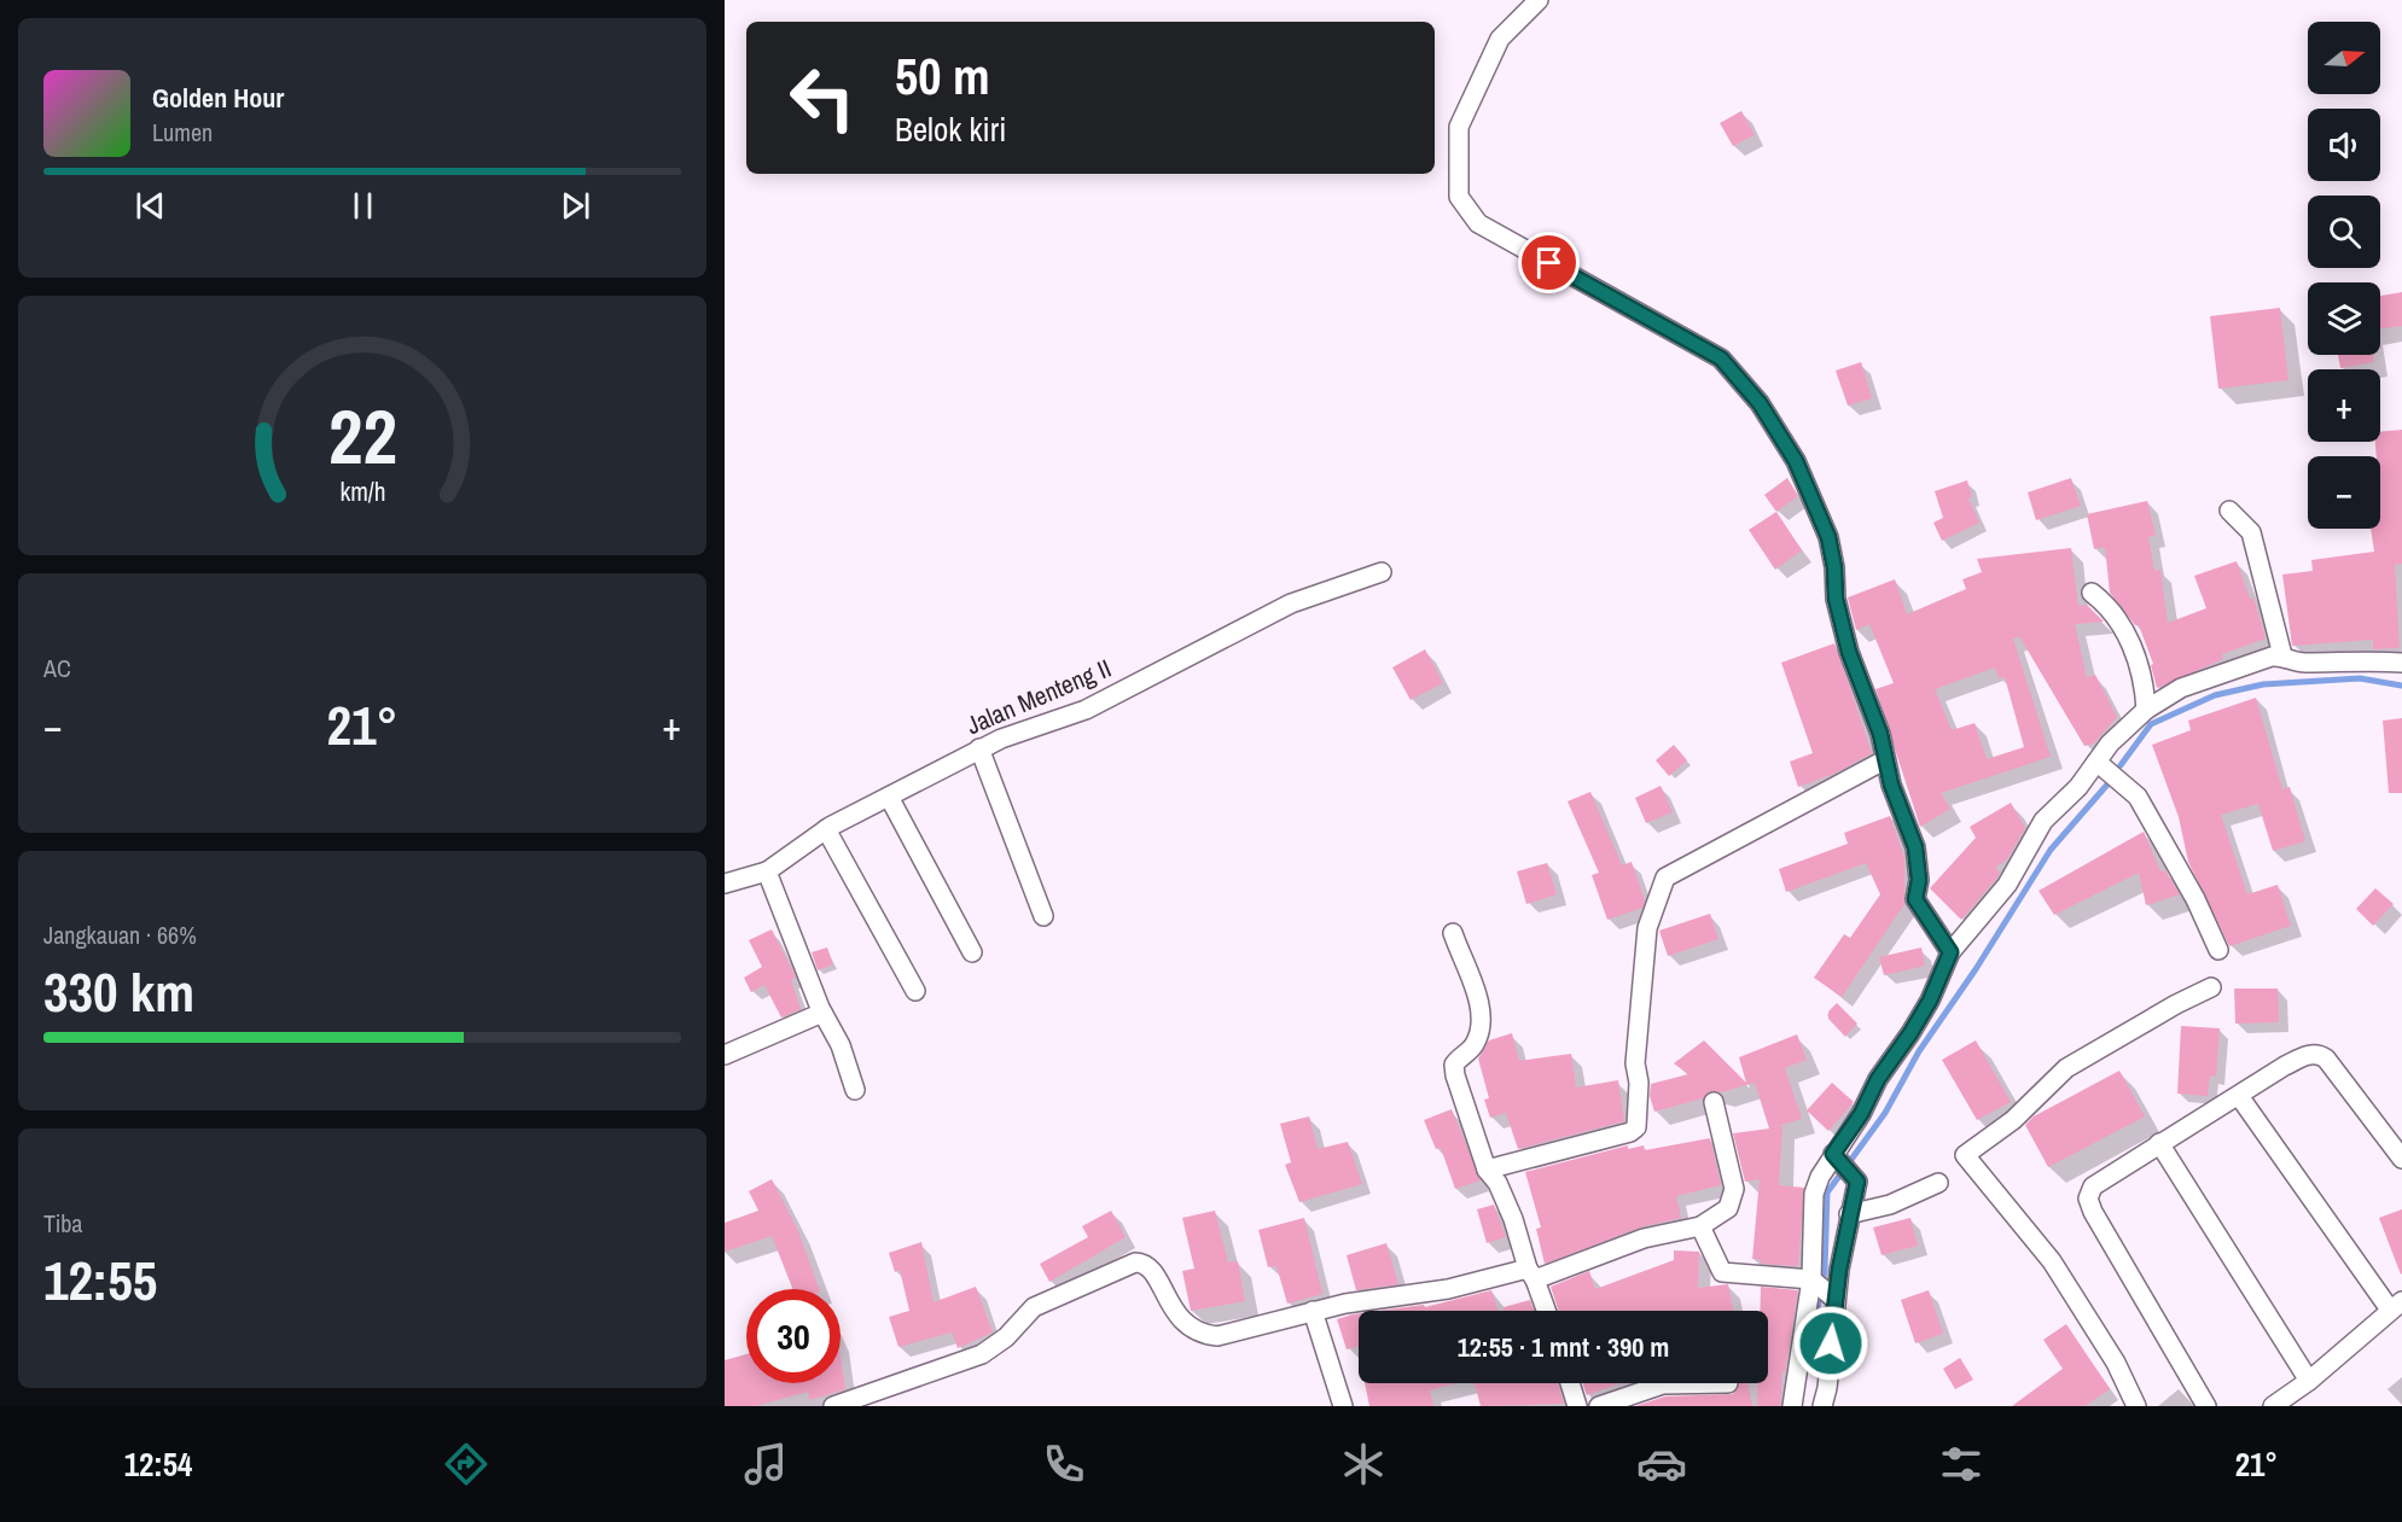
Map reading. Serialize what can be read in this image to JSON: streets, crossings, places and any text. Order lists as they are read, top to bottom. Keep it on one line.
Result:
{"streets":{"street":["Jalan Menteng II"]},"north":"right","page":{"map_buttons":["+","−"],"turn":["50 m","Belok kiri"],"song":["Golden Hour","Lumen"],"tile":["AC",["Jangkauan · 66%","330 km"],["Tiba","12:55"]],"heat":["−","21°","+"],"limit":"30","trip":"12:55 · 1 mnt · 390 m","tabs":["12:54","21°"],"gauge":["22","km/h"]}}
